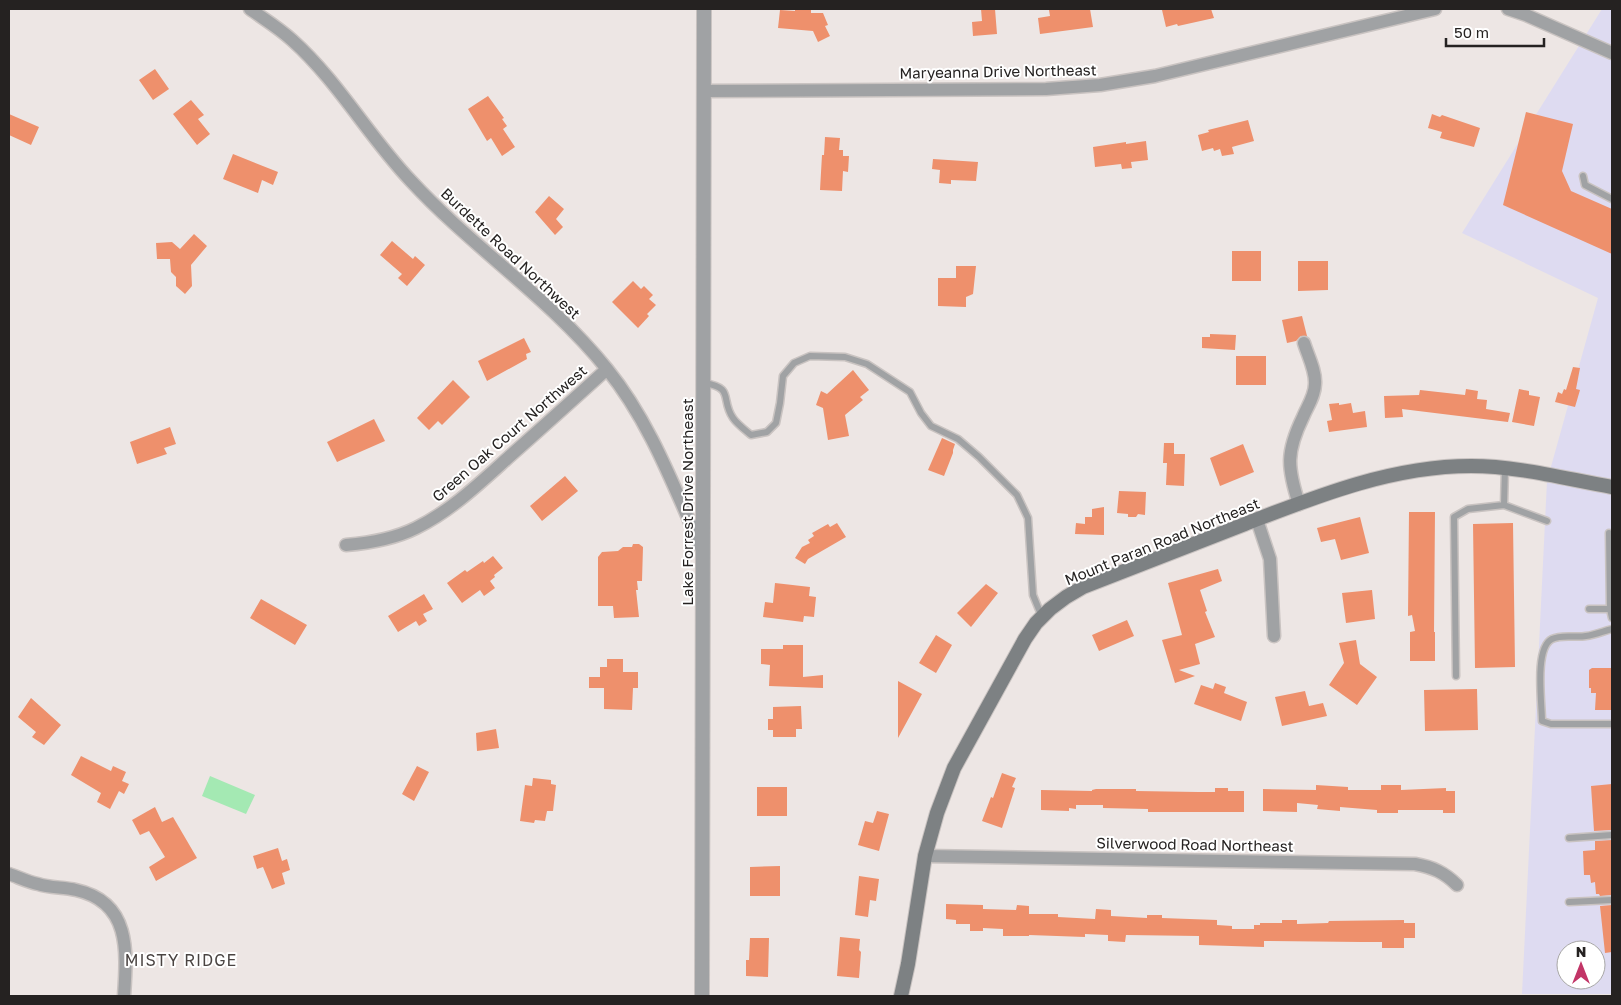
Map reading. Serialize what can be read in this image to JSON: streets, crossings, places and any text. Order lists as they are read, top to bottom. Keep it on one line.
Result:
{"streets":{"main road":["Mount Paran Road Northeast"],"street":["Maryeanna Drive Northeast","Burdette Road Northwest","Green Oak Court Northwest","Lake Forrest Drive Northeast","Silverwood Road Northeast"]},"crossings":[["Maryeanna Drive Northeast","Lake Forrest Drive Northeast"],["Burdette Road Northwest","Green Oak Court Northwest"],["Burdette Road Northwest","Lake Forrest Drive Northeast"],["Mount Paran Road Northeast","Silverwood Road Northeast"]],"districts":["MISTY RIDGE"],"scale_bar":"50 m","north":"top"}
